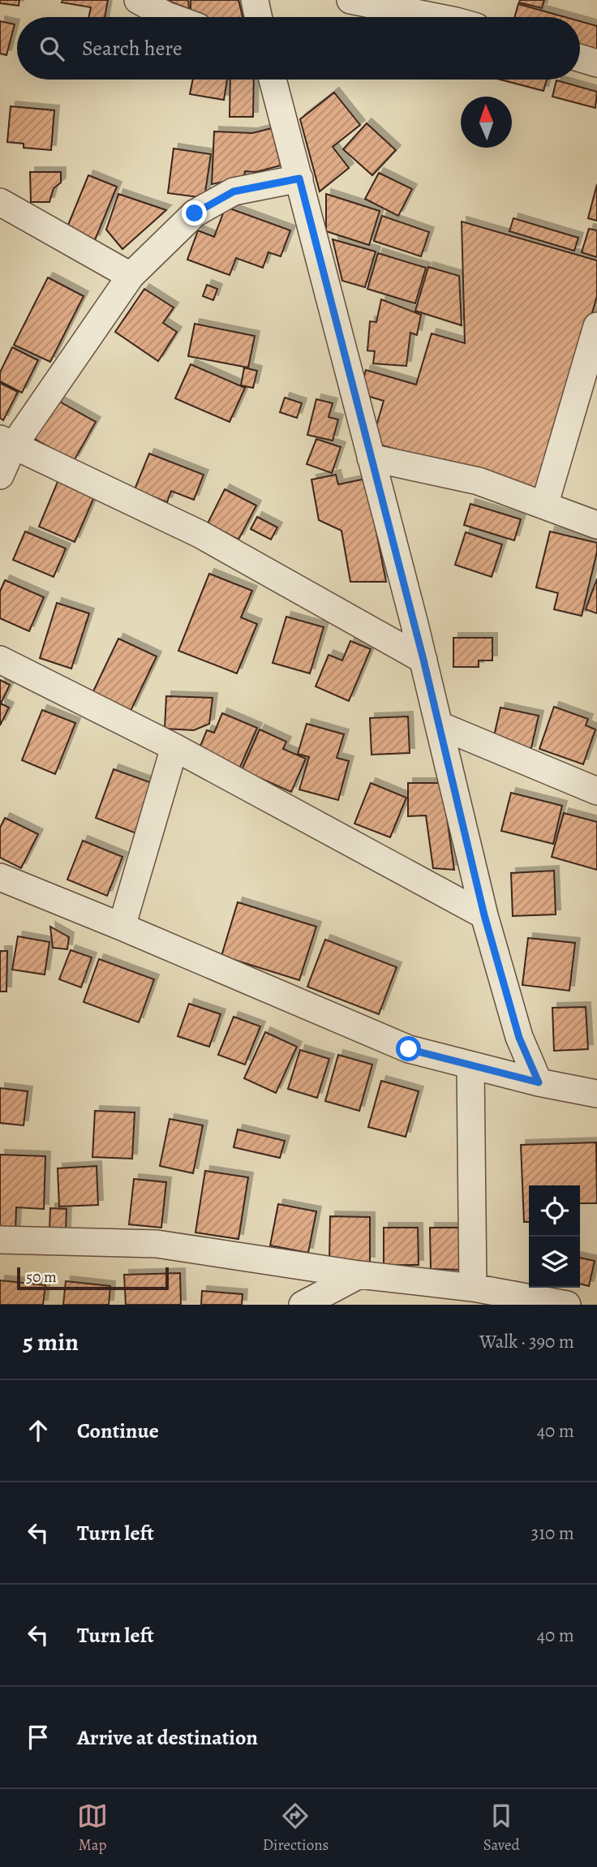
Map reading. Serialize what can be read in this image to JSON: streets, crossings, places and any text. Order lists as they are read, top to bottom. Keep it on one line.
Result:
{"scale_bar":"50 m","north":"top","page":{"search":"Search here","scale":"50 m","heading":["5 min","Walk · 390 m"],"list":[["Continue","40 m"],["Turn left","310 m"],["Turn left","40 m"],"Arrive at destination"],"nav":["Map","Directions","Saved"]}}
